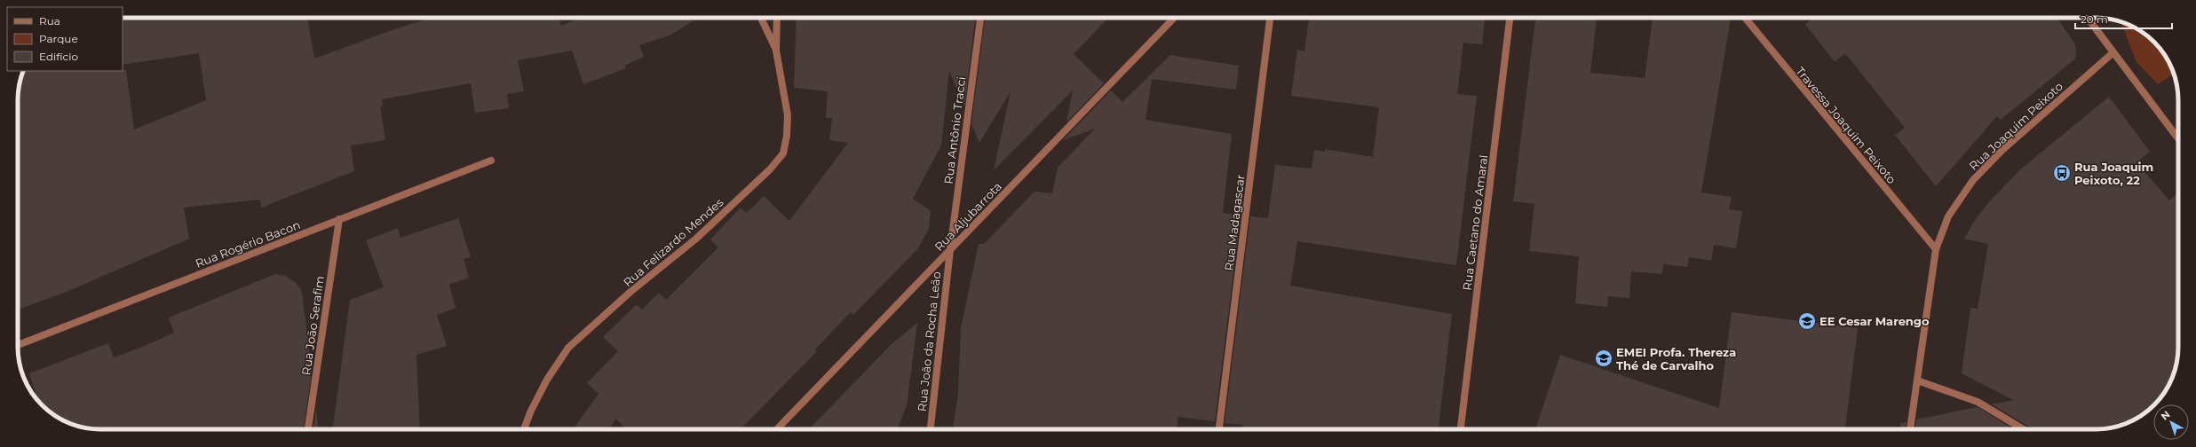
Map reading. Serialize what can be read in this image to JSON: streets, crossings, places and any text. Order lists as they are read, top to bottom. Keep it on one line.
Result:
{"streets":{"street":["Travessa Joaquim Peixoto","Rua Joaquim Peixoto","Rua Antônio Tracci","Rua Aljubarrota","Rua Madagascar","Rua Caetano do Amaral","Rua Felizardo Mendes","Rua Rogério Bacon","Rua João Serafim","Rua João da Rocha Leão"]},"crossings":[["Travessa Joaquim Peixoto","Rua Joaquim Peixoto"],["Rua Antônio Tracci","Rua Aljubarrota"],["Rua Antônio Tracci","Rua João da Rocha Leão"],["Rua Aljubarrota","Rua João da Rocha Leão"],["Rua Rogério Bacon","Rua João Serafim"]],"places":{"bus stop":["Rua Joaquim Peixoto, 22"],"school or university":["EE Cesar Marengo","EMEI Profa. Thereza Thé de Carvalho"]},"legend":["Rua","Parque","Edifício"],"scale_bar":"20 m","north":"top left"}
